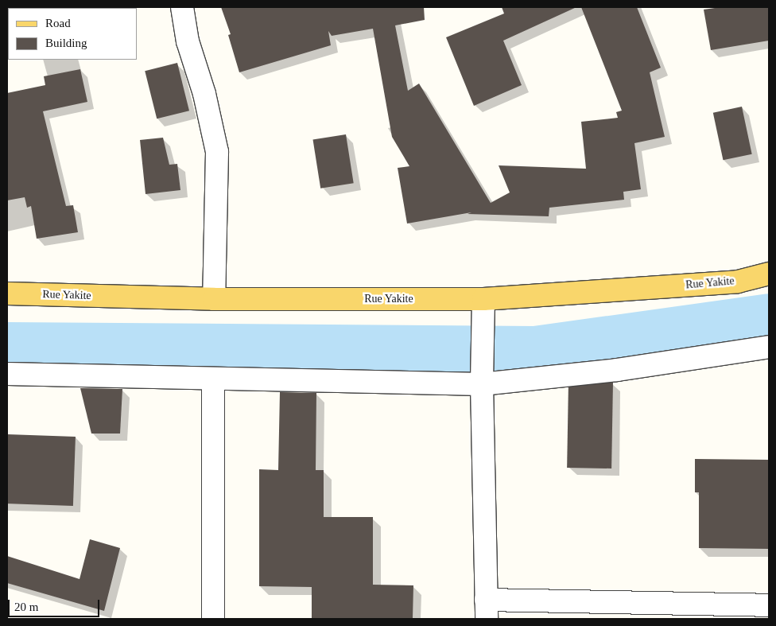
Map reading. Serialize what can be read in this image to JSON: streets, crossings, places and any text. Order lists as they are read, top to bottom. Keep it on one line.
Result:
{"streets":{"main road":["Rue Yakite"]},"legend":["Road","Building"],"scale_bar":"20 m"}
